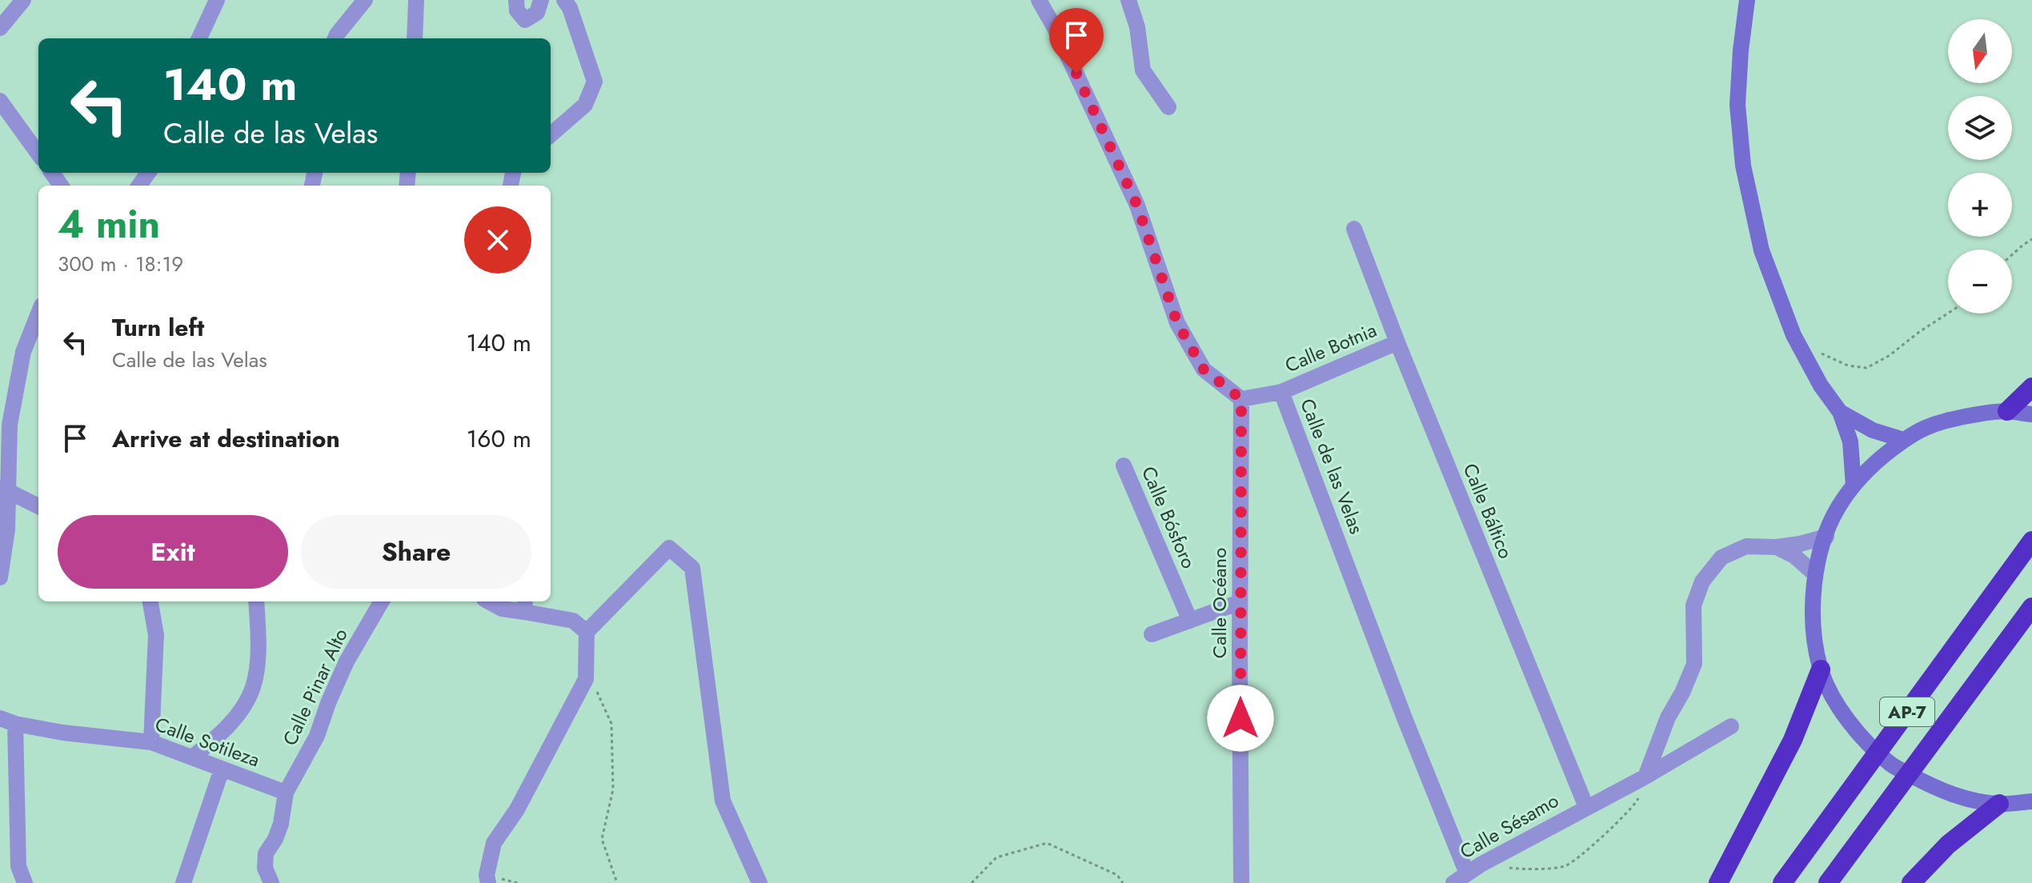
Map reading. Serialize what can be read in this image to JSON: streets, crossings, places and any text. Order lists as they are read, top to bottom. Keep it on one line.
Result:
{"streets":{"highway":["AP-7"],"street":["Calle Botnia","Calle de las Velas","Calle Báltico","Calle Bósforo","Calle Océano","Calle Pinar Alto","Calle Sotileza","Calle Sésamo"]},"crossings":[["Calle Botnia","Calle de las Velas"],["Calle Botnia","Calle Báltico"],["Calle de las Velas","Calle Océano"],["Calle de las Velas","Calle Sésamo"],["Calle Báltico","Calle Sésamo"],["Calle Pinar Alto","Calle Sotileza"]],"north":"bottom","page":{"map_buttons":["+","−"],"turn":["140 m","Calle de las Velas"],"heading":["4 min","300 m · 18:19"],"list":[{"name":"Turn left","note":"Calle de las Velas","value":"140 m"},{"name":"Arrive at destination","value":"160 m"}],"buttons":["Exit","Share"]}}
